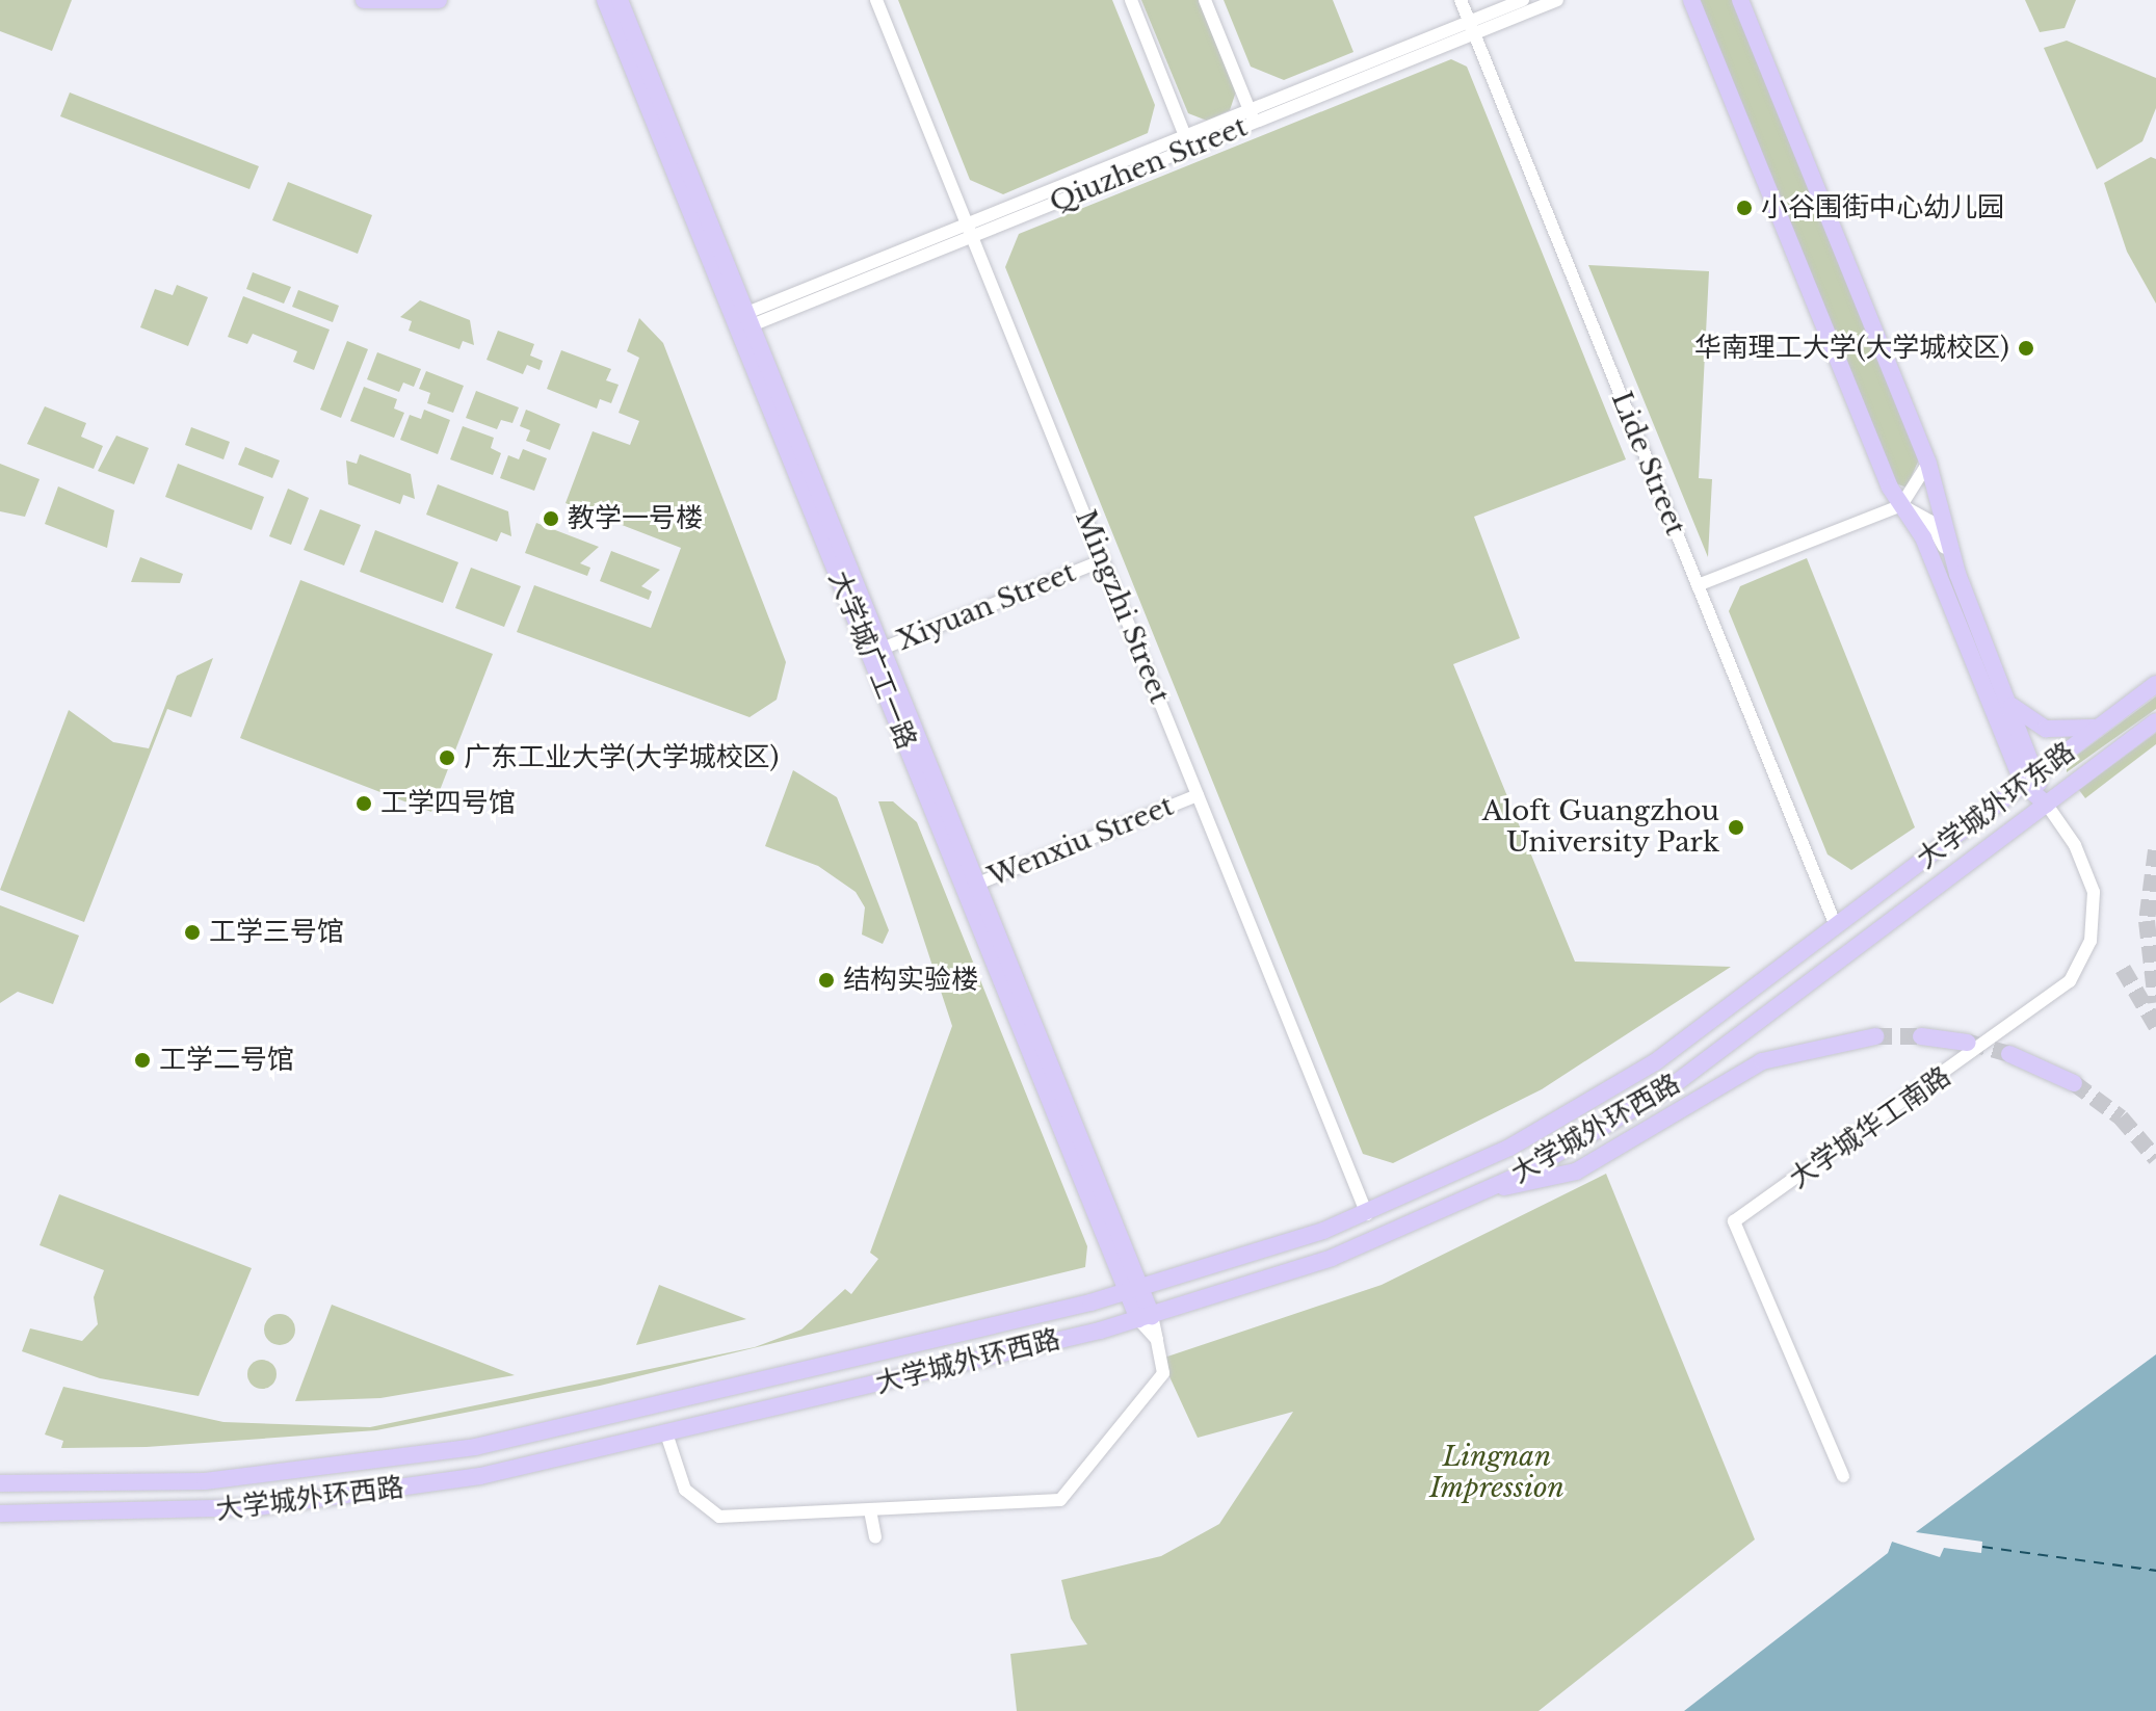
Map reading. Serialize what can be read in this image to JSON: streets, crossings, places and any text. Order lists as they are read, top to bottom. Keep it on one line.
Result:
{"streets":{"main road":["大学城广工一路","大学城外环东路","大学城华工南路","大学城外环西路"],"street":["Qiuzhen Street","Lide Street","Xiyuan Street","Mingzhi Street","Wenxiu Street"]},"crossings":[["Qiuzhen Street","Lide Street"],["Qiuzhen Street","Mingzhi Street"],["Qiuzhen Street","大学城广工一路"],["Lide Street","大学城外环东路"],["Lide Street","大学城外环西路"],["Xiyuan Street","Mingzhi Street"],["Xiyuan Street","大学城广工一路"],["Mingzhi Street","Wenxiu Street"],["Mingzhi Street","大学城外环西路"],["大学城广工一路","Wenxiu Street"],["大学城广工一路","大学城外环西路"],["大学城外环东路","大学城华工南路"],["大学城外环东路","大学城外环西路"]],"parks":["Lingnan Impression"],"places":["小谷围街中心幼儿园","华南理工大学(大学城校区)","教学一号楼","广东工业大学(大学城校区)","工学四号馆","Aloft Guangzhou University Park","工学三号馆","结构实验楼","工学二号馆"]}
